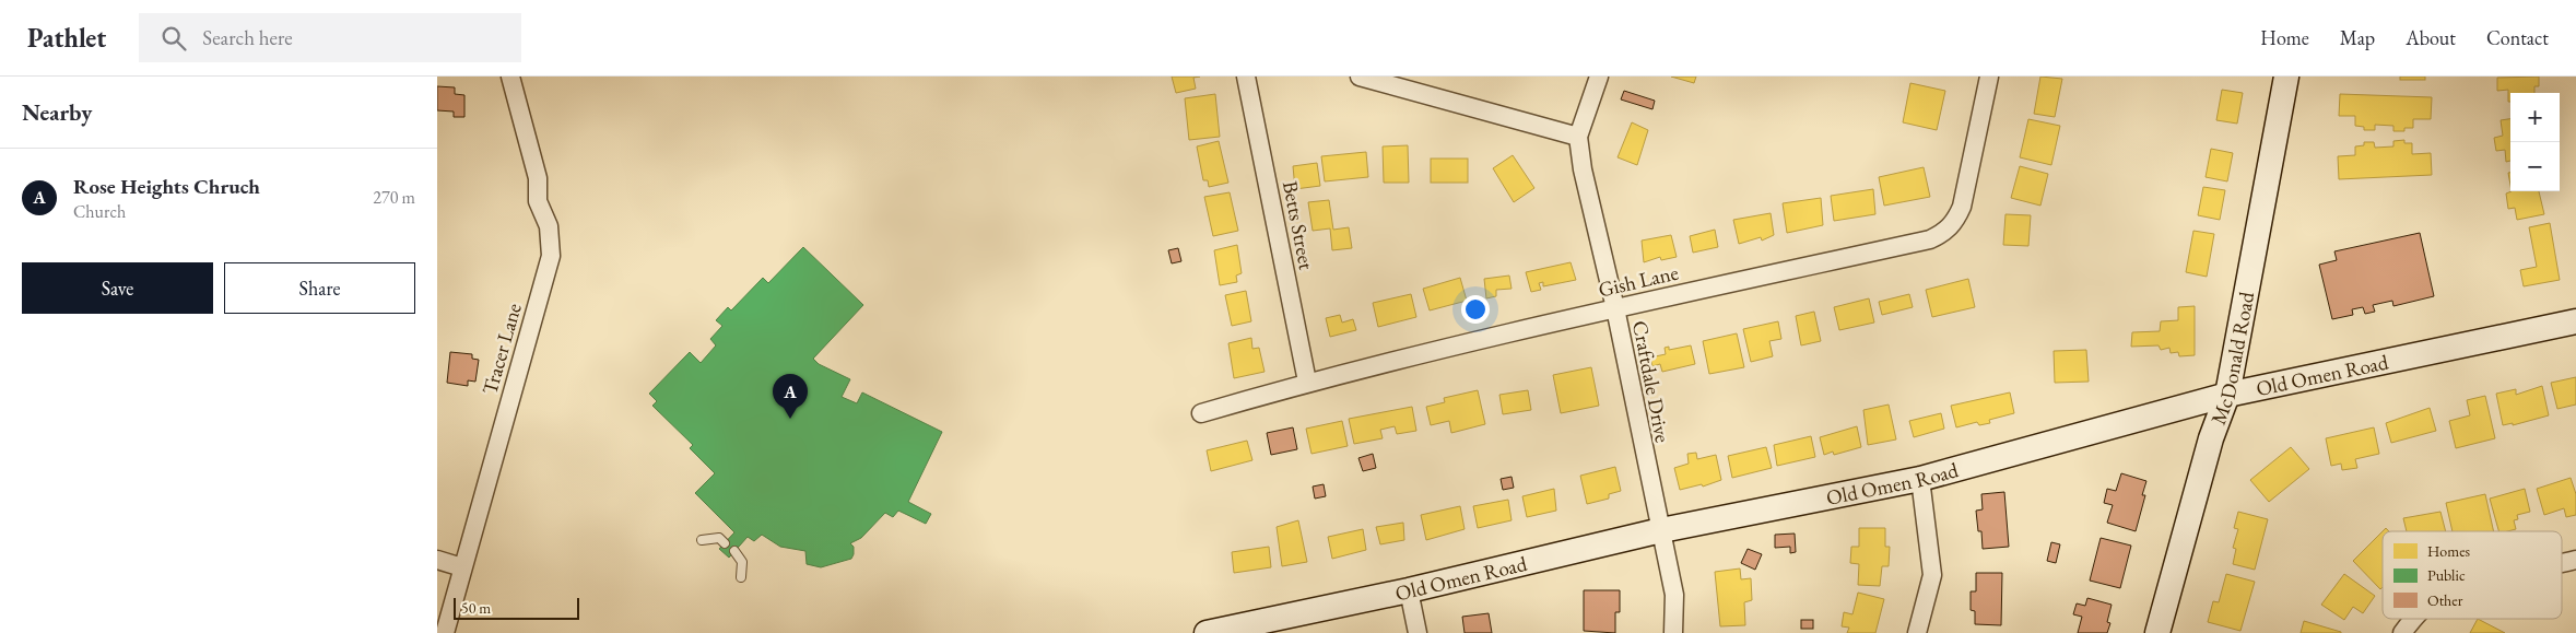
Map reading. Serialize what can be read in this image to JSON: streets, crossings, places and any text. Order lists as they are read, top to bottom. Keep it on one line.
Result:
{"streets":{"street":["Betts Street","Gish Lane","Tracer Lane","McDonald Road","Old Omen Road","Craftdale Drive"]},"crossings":[["Betts Street","Gish Lane"],["Gish Lane","Craftdale Drive"],["McDonald Road","Old Omen Road"],["Old Omen Road","Craftdale Drive"]],"legend":["Homes","Public","Other"],"scale_bar":"50 m","page":{"header":"Pathlet","search":"Search here","nav":["Home","Map","About","Contact"],"heading":"Nearby","map_buttons":["+","−"],"list":[{"mark":"A","name":"Rose Heights Chruch","note":"Church","value":"270 m"}],"buttons":["Save","Share"],"pins":"A","scale":"50 m"}}
